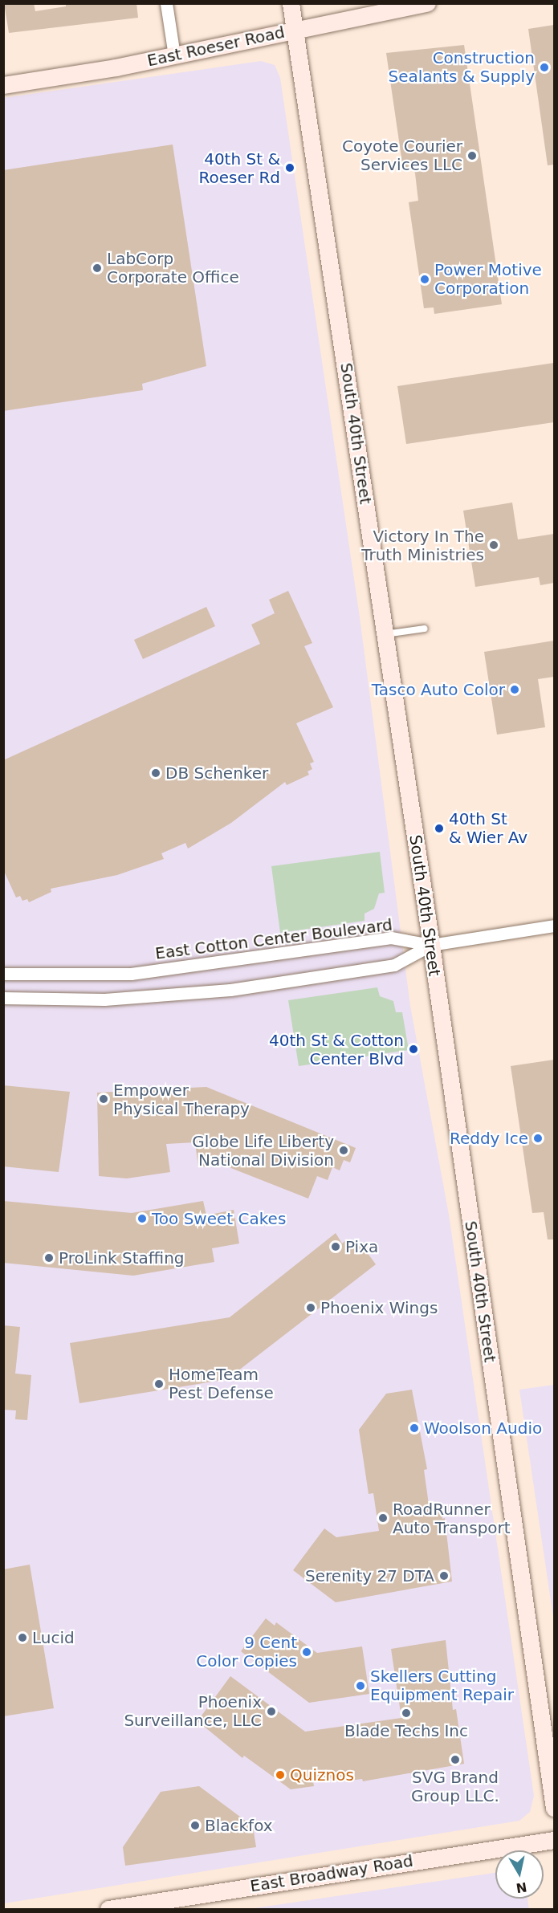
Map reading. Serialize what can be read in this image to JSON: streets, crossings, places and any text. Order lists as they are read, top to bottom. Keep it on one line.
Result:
{"streets":{"main road":["East Roeser Road","South 40th Street","East Broadway Road"],"street":["East Cotton Center Boulevard"]},"crossings":[["East Roeser Road","South 40th Street"],["South 40th Street","East Cotton Center Boulevard"]],"places":["Construction Sealants & Supply","Coyote Courier Services LLC","40th St & Roeser Rd","LabCorp Corporate Office","Power Motive Corporation","Victory In The Truth Ministries","Tasco Auto Color","DB Schenker","40th St & Wier Av","40th St & Cotton Center Blvd","Empower Physical Therapy","Reddy Ice","Globe Life Liberty National Division","Too Sweet Cakes","Pixa","ProLink Staffing","Phoenix Wings","HomeTeam Pest Defense","Woolson Audio","RoadRunner Auto Transport","Serenity 27 DTA","Lucid","9 Cent Color Copies","Skellers Cutting Equipment Repair","Phoenix Surveillance, LLC","Blade Techs Inc","SVG Brand Group LLC.","Quiznos","Blackfox"],"north":"bottom"}
